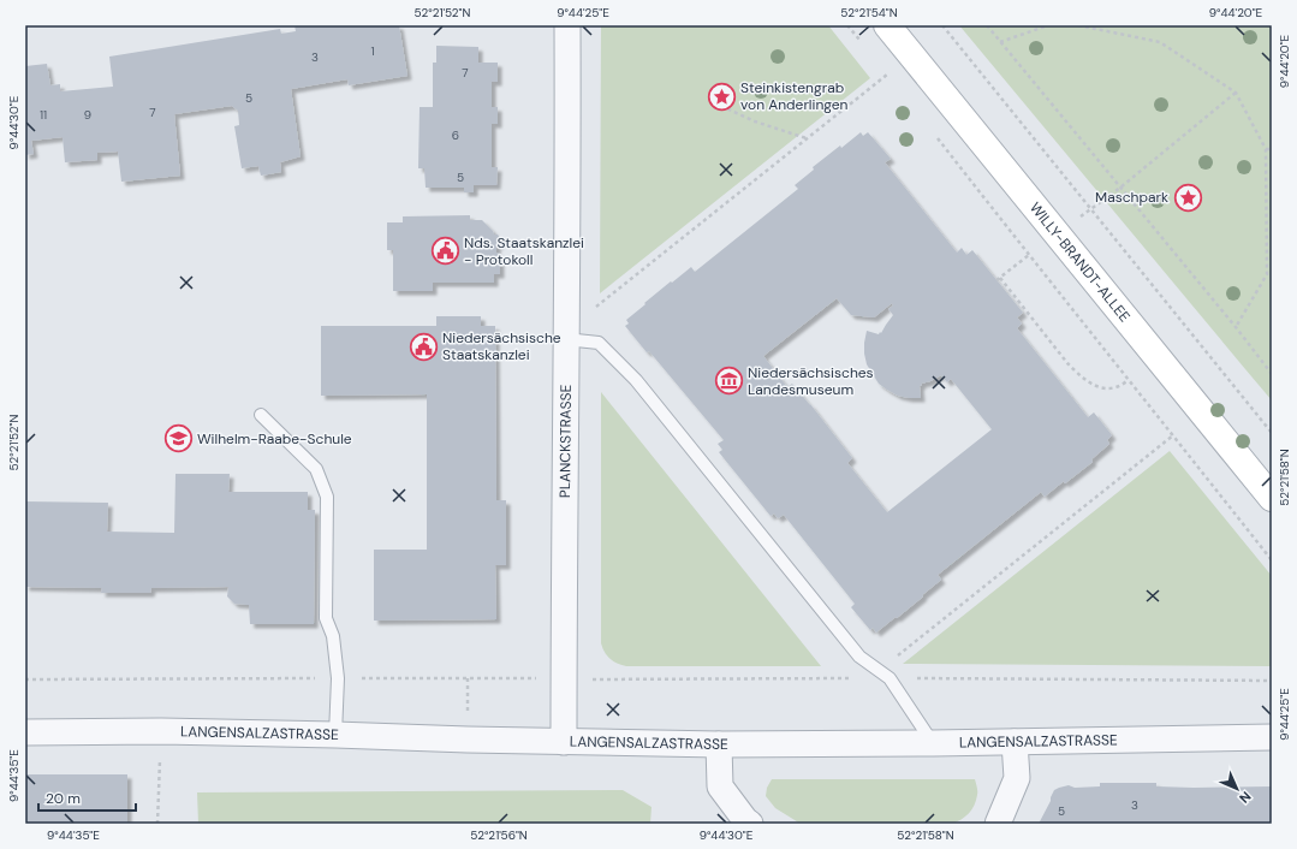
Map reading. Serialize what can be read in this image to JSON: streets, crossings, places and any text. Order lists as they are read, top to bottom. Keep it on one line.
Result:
{"streets":{"street":["WILLY-BRANDT-ALLEE","PLANCKSTRASSE","LANGENSALZASTRASSE"]},"crossings":[["PLANCKSTRASSE","LANGENSALZASTRASSE"]],"places":{"place":["Steinkistengrab von Anderlingen","Maschpark"],"public building":["Nds. Staatskanzlei - Protokoll","Niedersächsische Staatskanzlei"],"museum":["Niedersächsisches Landesmuseum"],"school or university":["Wilhelm-Raabe-Schule"]},"house_numbers":["1","3","7","5","7","11","9","6","5","3","5"],"scale_bar":"20 m","north":"bottom right","coordinates":["52°21'52\"N","9°44'25\"E","52°21'54\"N","9°44'20\"E","9°44'30\"E","52°21'58\"N","9°44'35\"E","52°21'56\"N"]}
